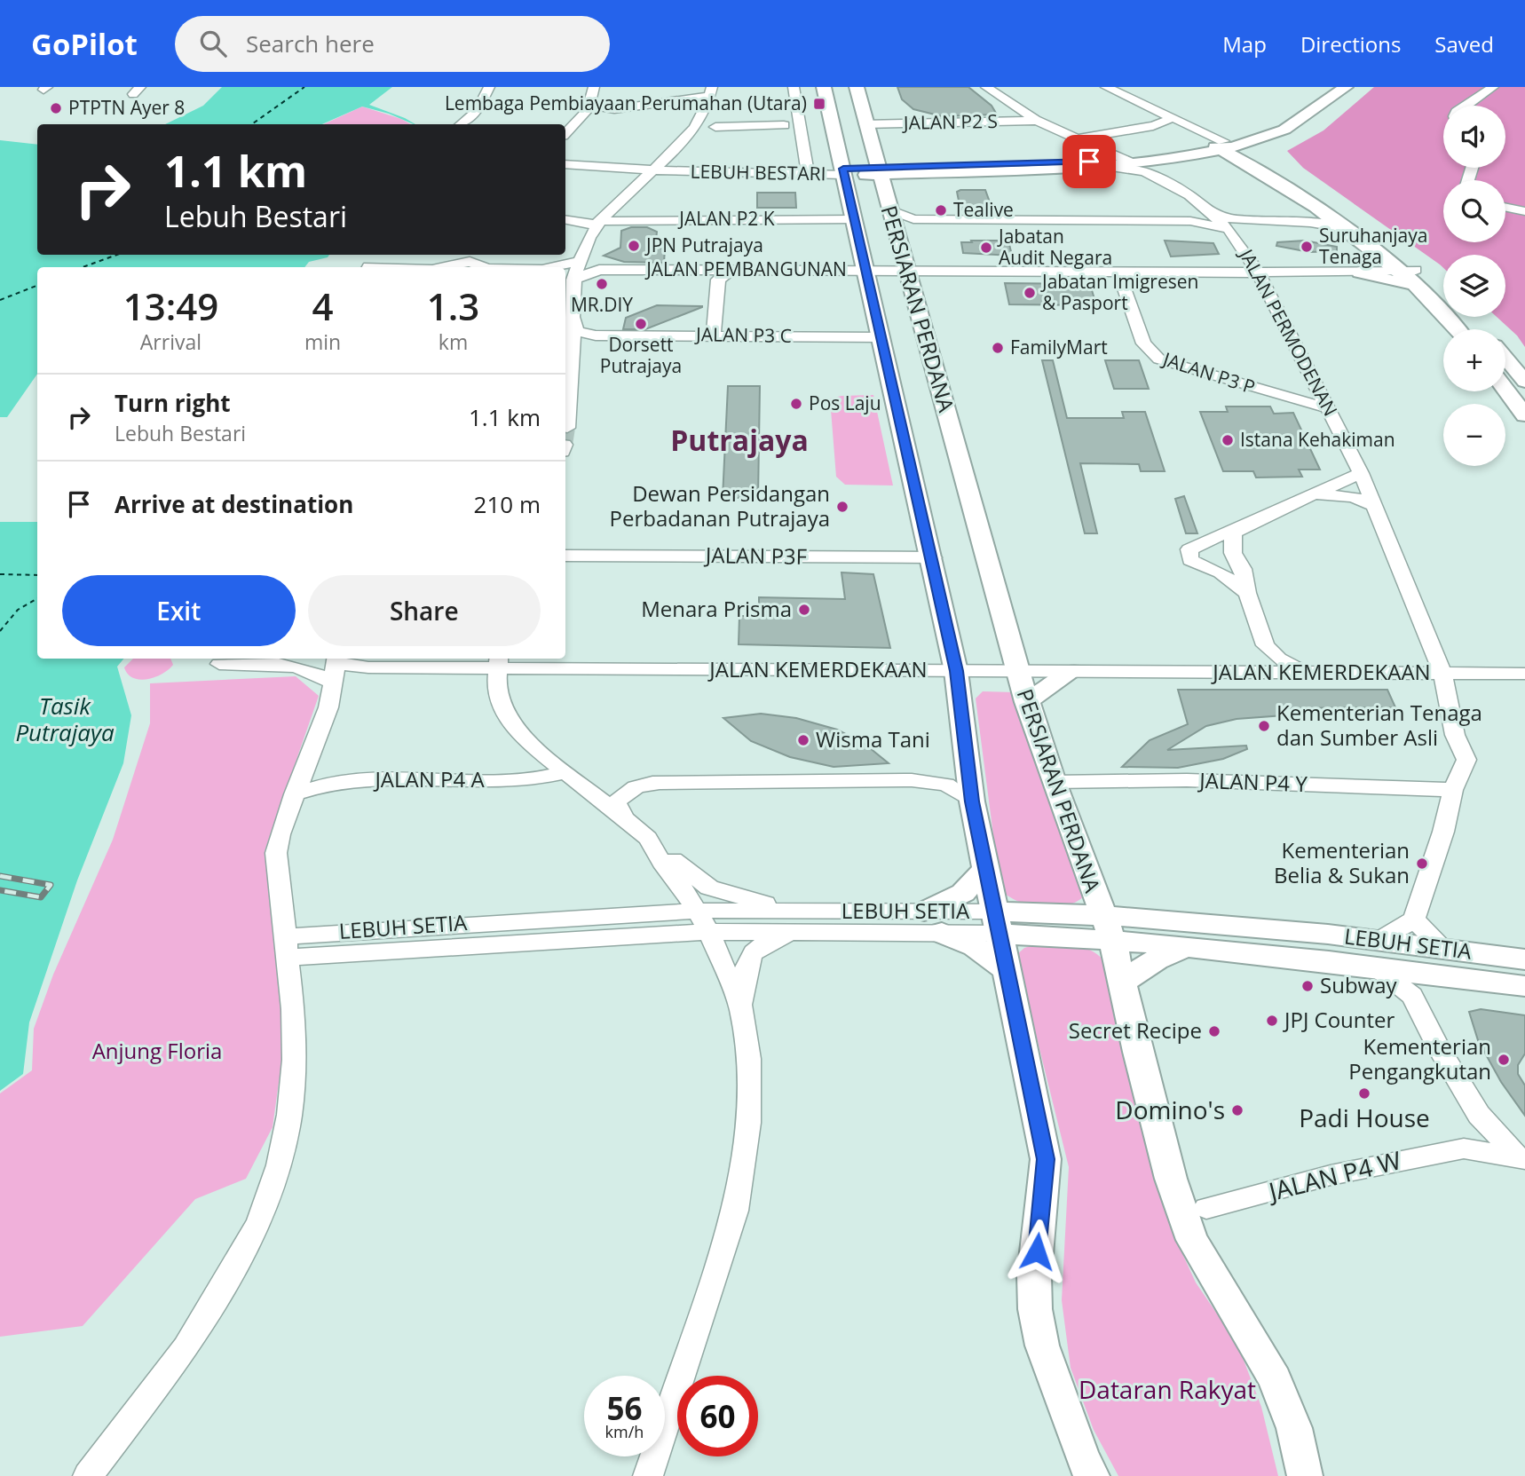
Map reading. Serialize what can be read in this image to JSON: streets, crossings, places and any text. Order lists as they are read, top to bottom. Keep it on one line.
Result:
{"streets":{"main road":["LEBUH BESTARI","PERSIARAN PERDANA","LEBUH SETIA"],"street":["JALAN P2 S","JALAN P2 K","JALAN PEMBANGUNAN","JALAN PERMODENAN","JALAN P3 C","JALAN P3 P","JALAN P3F","JALAN KEMERDEKAAN","JALAN P4 A","JALAN P4 Y","JALAN P4 W"]},"crossings":[["JALAN P2 S","PERSIARAN PERDANA"],["LEBUH BESTARI","PERSIARAN PERDANA"],["LEBUH BESTARI","JALAN PERMODENAN"],["JALAN P2 K","PERSIARAN PERDANA"],["JALAN PEMBANGUNAN","PERSIARAN PERDANA"],["JALAN PEMBANGUNAN","JALAN PERMODENAN"],["JALAN PEMBANGUNAN","JALAN P3 P"],["PERSIARAN PERDANA","JALAN P3 C"],["PERSIARAN PERDANA","JALAN P3F"],["PERSIARAN PERDANA","JALAN KEMERDEKAAN"],["PERSIARAN PERDANA","JALAN P4 Y"],["PERSIARAN PERDANA","LEBUH SETIA"],["JALAN PERMODENAN","JALAN P3 P"],["JALAN PERMODENAN","JALAN KEMERDEKAAN"],["JALAN PERMODENAN","JALAN P4 Y"]],"districts":["Putrajaya"],"water":["Tasik Putrajaya"],"parks":["Anjung Floria","Dataran Rakyat"],"places":{"transit":["Lembaga Pembiayaan Perumahan (Utara)"],"other":["PTPTN Ayer 8","Tealive","JPN Putrajaya","Suruhanjaya Tenaga","Jabatan Audit Negara","MR.DIY","Jabatan Imigresen & Pasport","Dorsett Putrajaya","FamilyMart","Pos Laju","Istana Kehakiman","Dewan Persidangan Perbadanan Putrajaya","Menara Prisma","Kementerian Tenaga dan Sumber Asli","Wisma Tani","Kementerian Belia & Sukan","Subway","JPJ Counter","Secret Recipe","Kementerian Pengangkutan","Padi House","Domino's"]},"page":{"header":"GoPilot","search":"Search here","nav":["Map","Directions","Saved"],"map_buttons":["+","−"],"turn":["1.1 km","Lebuh Bestari"],"eta":["13:49","Arrival","4","min","1.3","km"],"list":[{"name":"Turn right","note":"Lebuh Bestari","value":"1.1 km"},{"name":"Arrive at destination","value":"210 m"}],"buttons":["Exit","Share"],"speed":"56 km/h","limit":"60"}}
